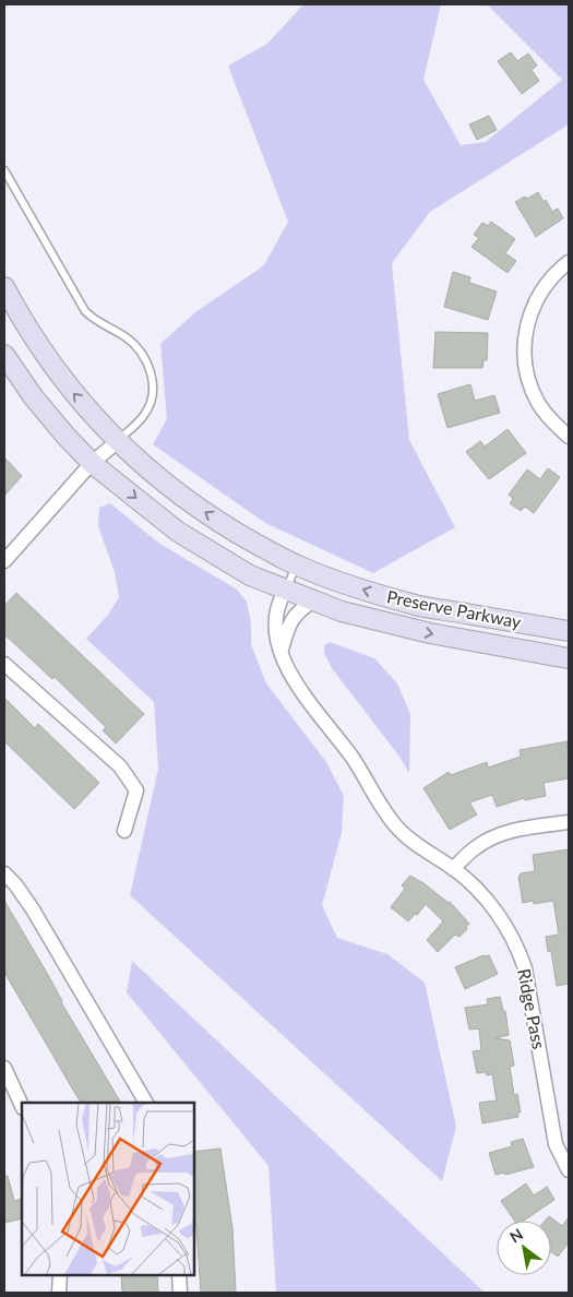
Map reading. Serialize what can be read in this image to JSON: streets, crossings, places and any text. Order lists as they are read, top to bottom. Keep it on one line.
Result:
{"streets":{"street":["Preserve Parkway","Ridge Pass"]},"crossings":[["Preserve Parkway","Ridge Pass"]],"north":"top left"}
